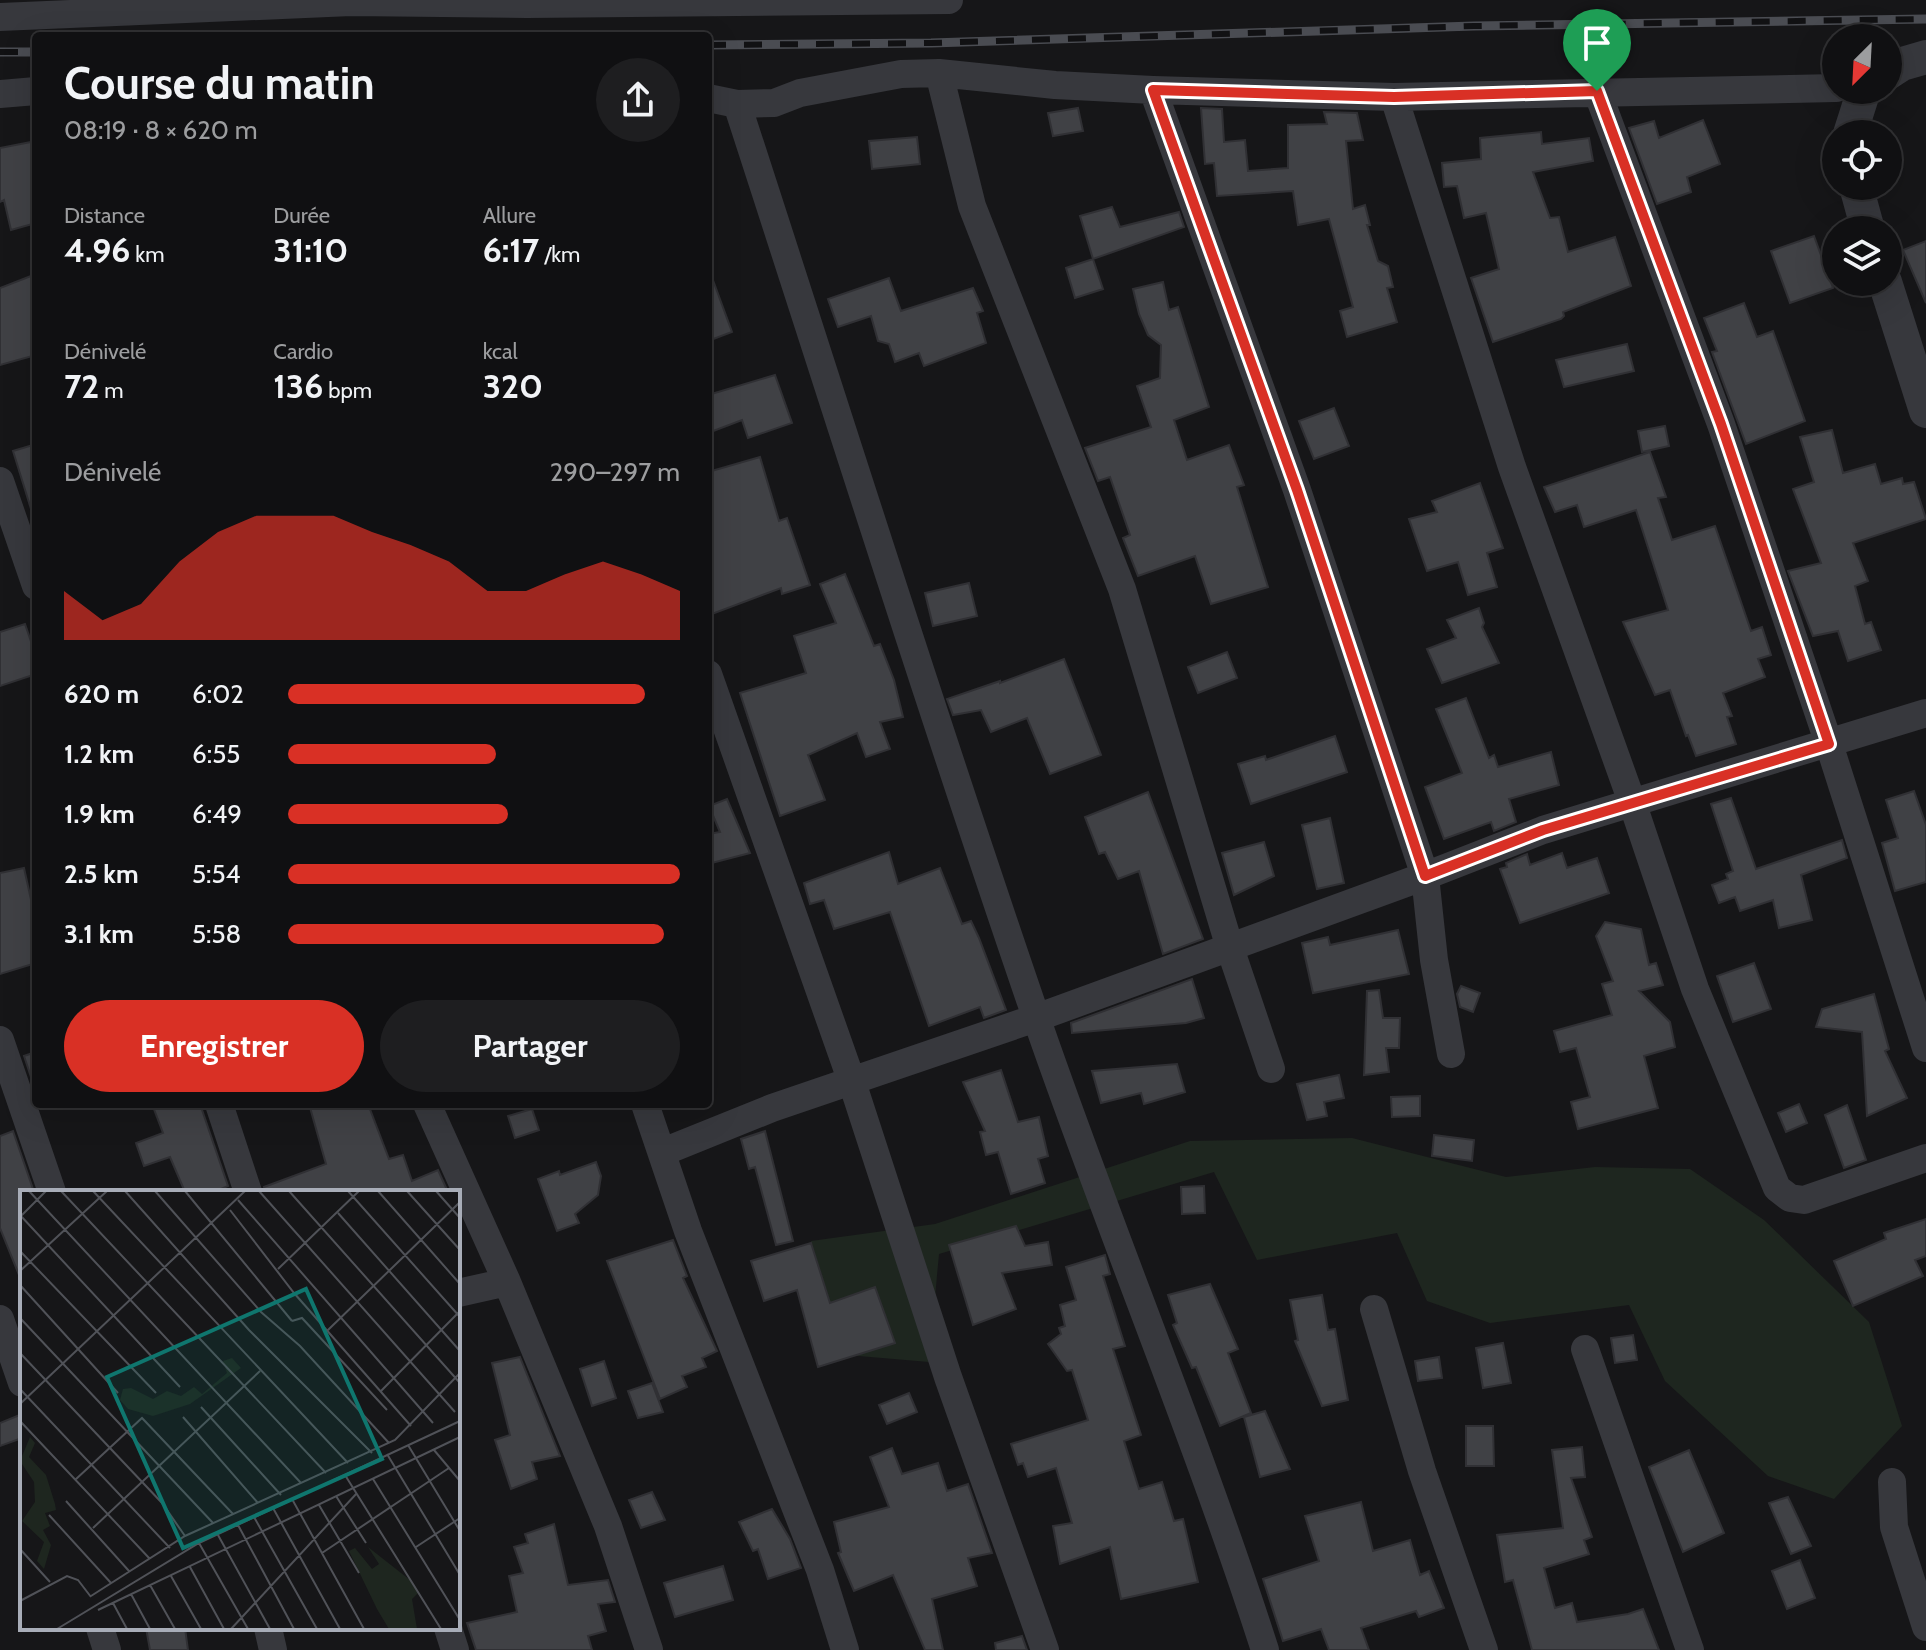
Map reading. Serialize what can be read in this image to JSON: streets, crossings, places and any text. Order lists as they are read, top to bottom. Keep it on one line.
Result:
{"north":"bottom left","page":{"heading":["Course du matin","08:19 · 8 × 620 m"],"stats":[["Distance","4.96 km"],["Durée","31:10"],["Allure","6:17 /km"],["Dénivelé","72 m"],["Cardio","136 bpm"],["kcal","320"]],"chart":["Dénivelé","290–297 m"],"list":[{"name":"620 m","note":"6:02"},{"name":"1.2 km","note":"6:55"},{"name":"1.9 km","note":"6:49"},{"name":"2.5 km","note":"5:54"},{"name":"3.1 km","note":"5:58"}],"buttons":["Enregistrer","Partager"]}}
